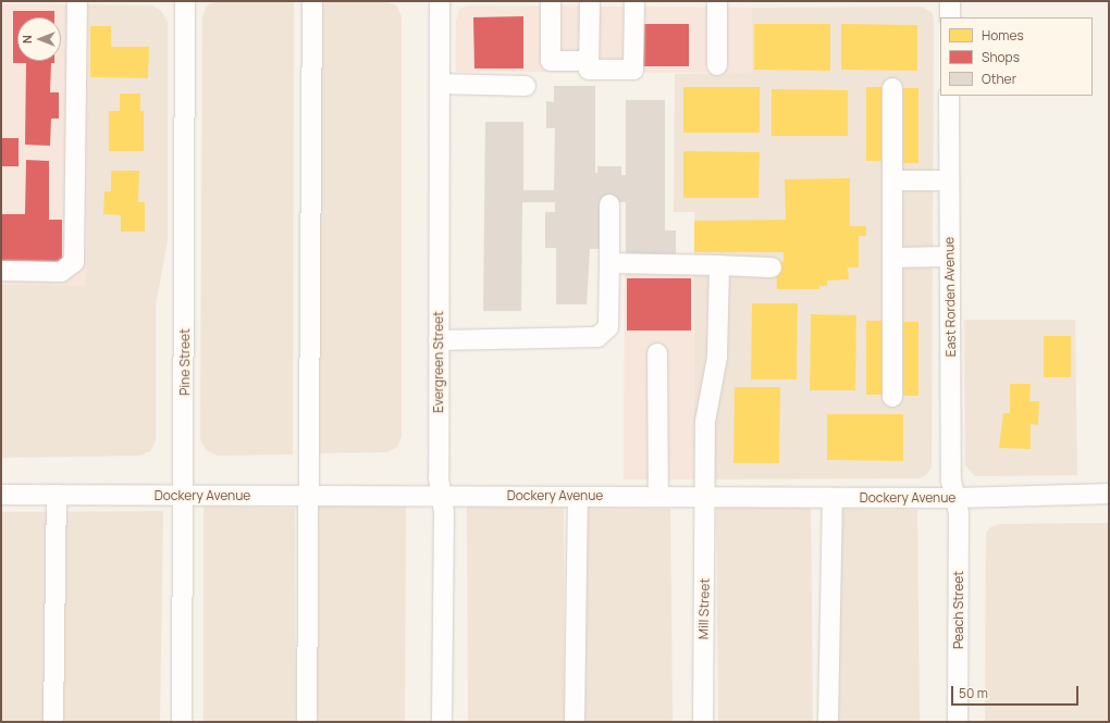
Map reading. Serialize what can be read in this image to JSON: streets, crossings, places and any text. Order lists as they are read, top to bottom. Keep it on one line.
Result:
{"streets":{"street":["East Rorden Avenue","Pine Street","Evergreen Street","Dockery Avenue","Mill Street","Peach Street"]},"crossings":[["East Rorden Avenue","Dockery Avenue"],["East Rorden Avenue","Peach Street"],["Pine Street","Dockery Avenue"],["Evergreen Street","Dockery Avenue"],["Dockery Avenue","Mill Street"],["Dockery Avenue","Peach Street"]],"legend":["Homes","Shops","Other"],"scale_bar":"50 m","north":"left"}
